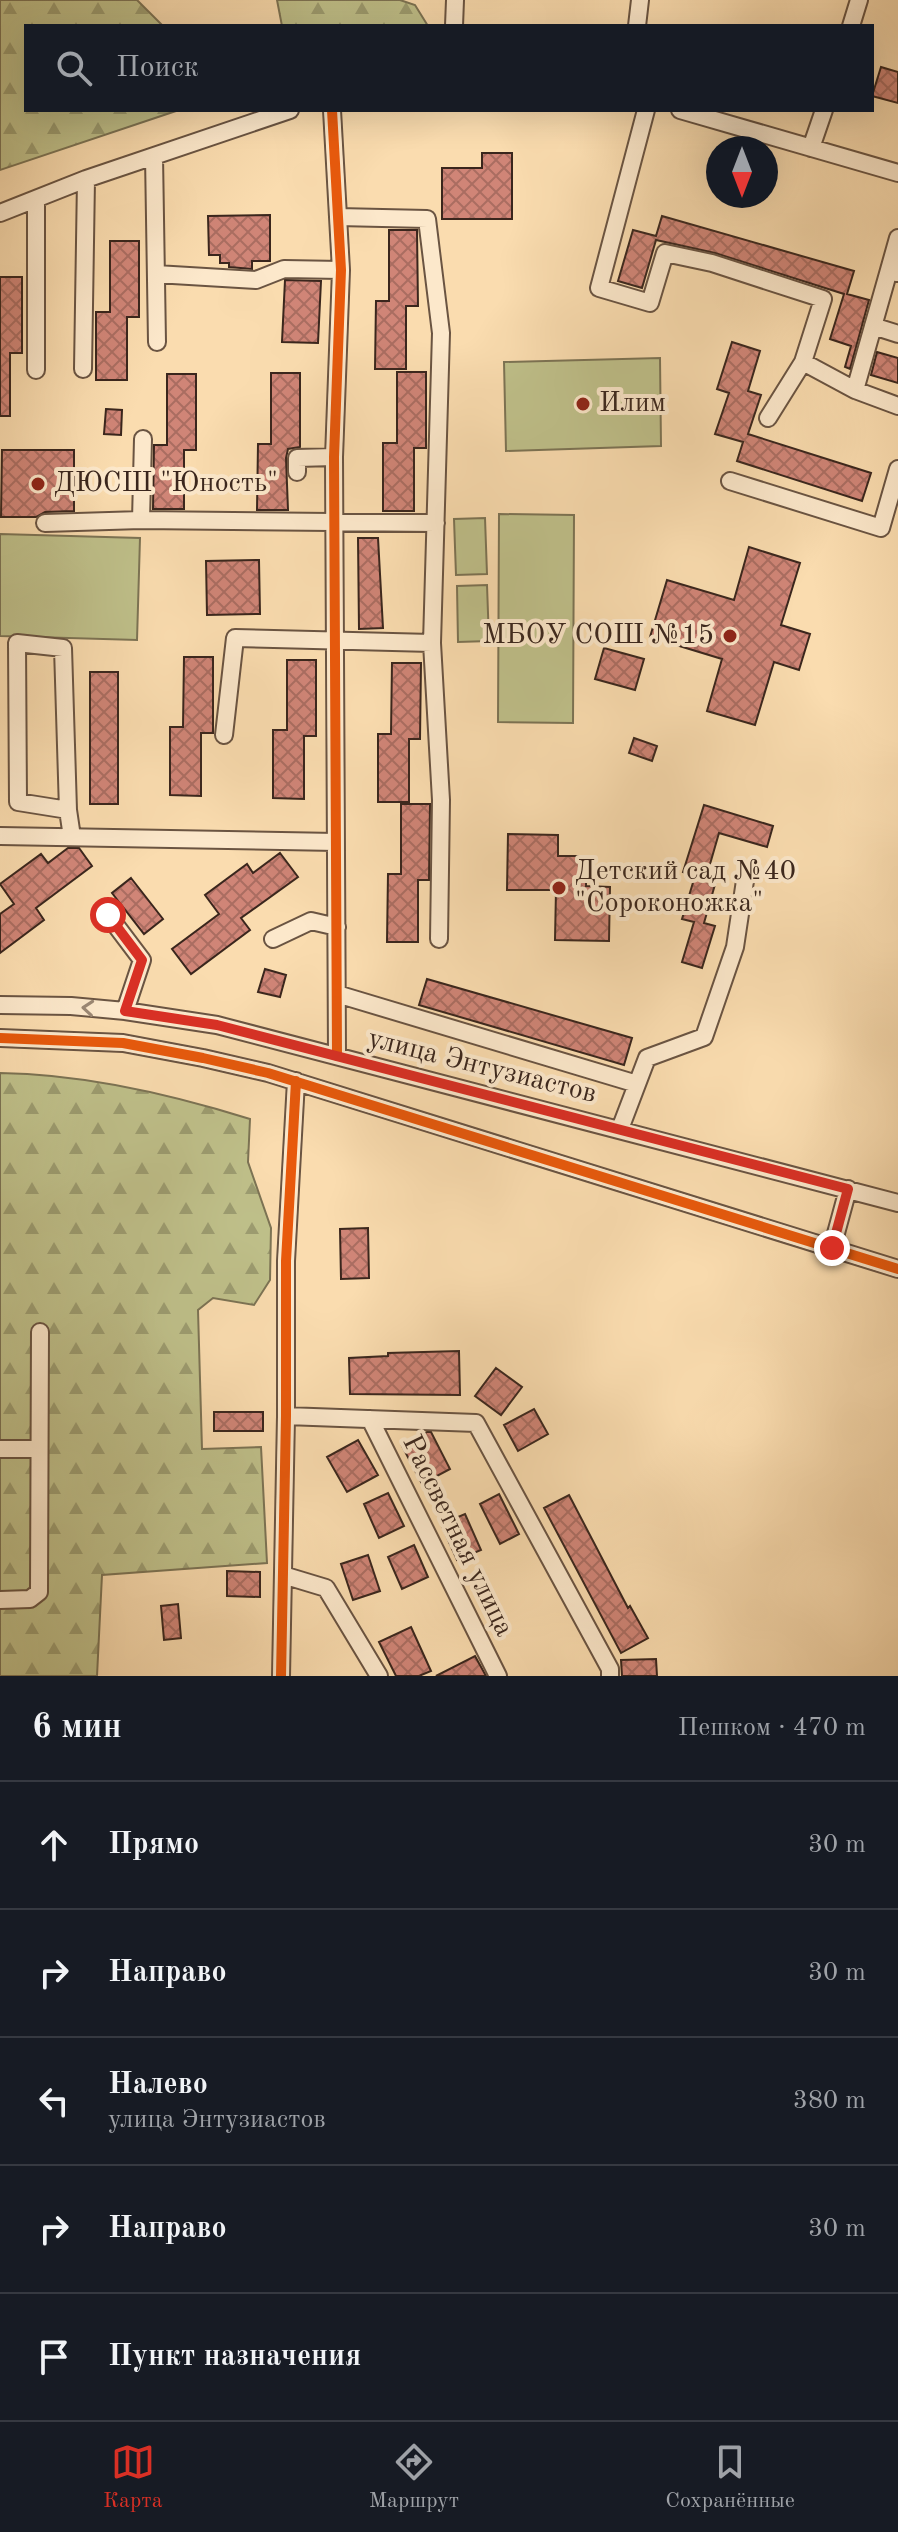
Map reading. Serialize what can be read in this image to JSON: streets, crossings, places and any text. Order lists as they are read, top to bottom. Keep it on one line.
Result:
{"streets":{"street":["улица Энтузиастов","Рассветная улица"]},"places":["Илим","ДЮСШ \"Юность\"","МБОУ СОШ №15","Детский сад №40 \"Сороконожка\""],"north":"bottom","page":{"search":"Поиск","heading":["6 мин","Пешком · 470 m"],"list":[["Прямо","30 m"],["Направо","30 m"],["Налево","улица Энтузиастов","380 m"],["Направо","30 m"],"Пункт назначения"],"nav":["Карта","Маршрут","Сохранённые"]}}
